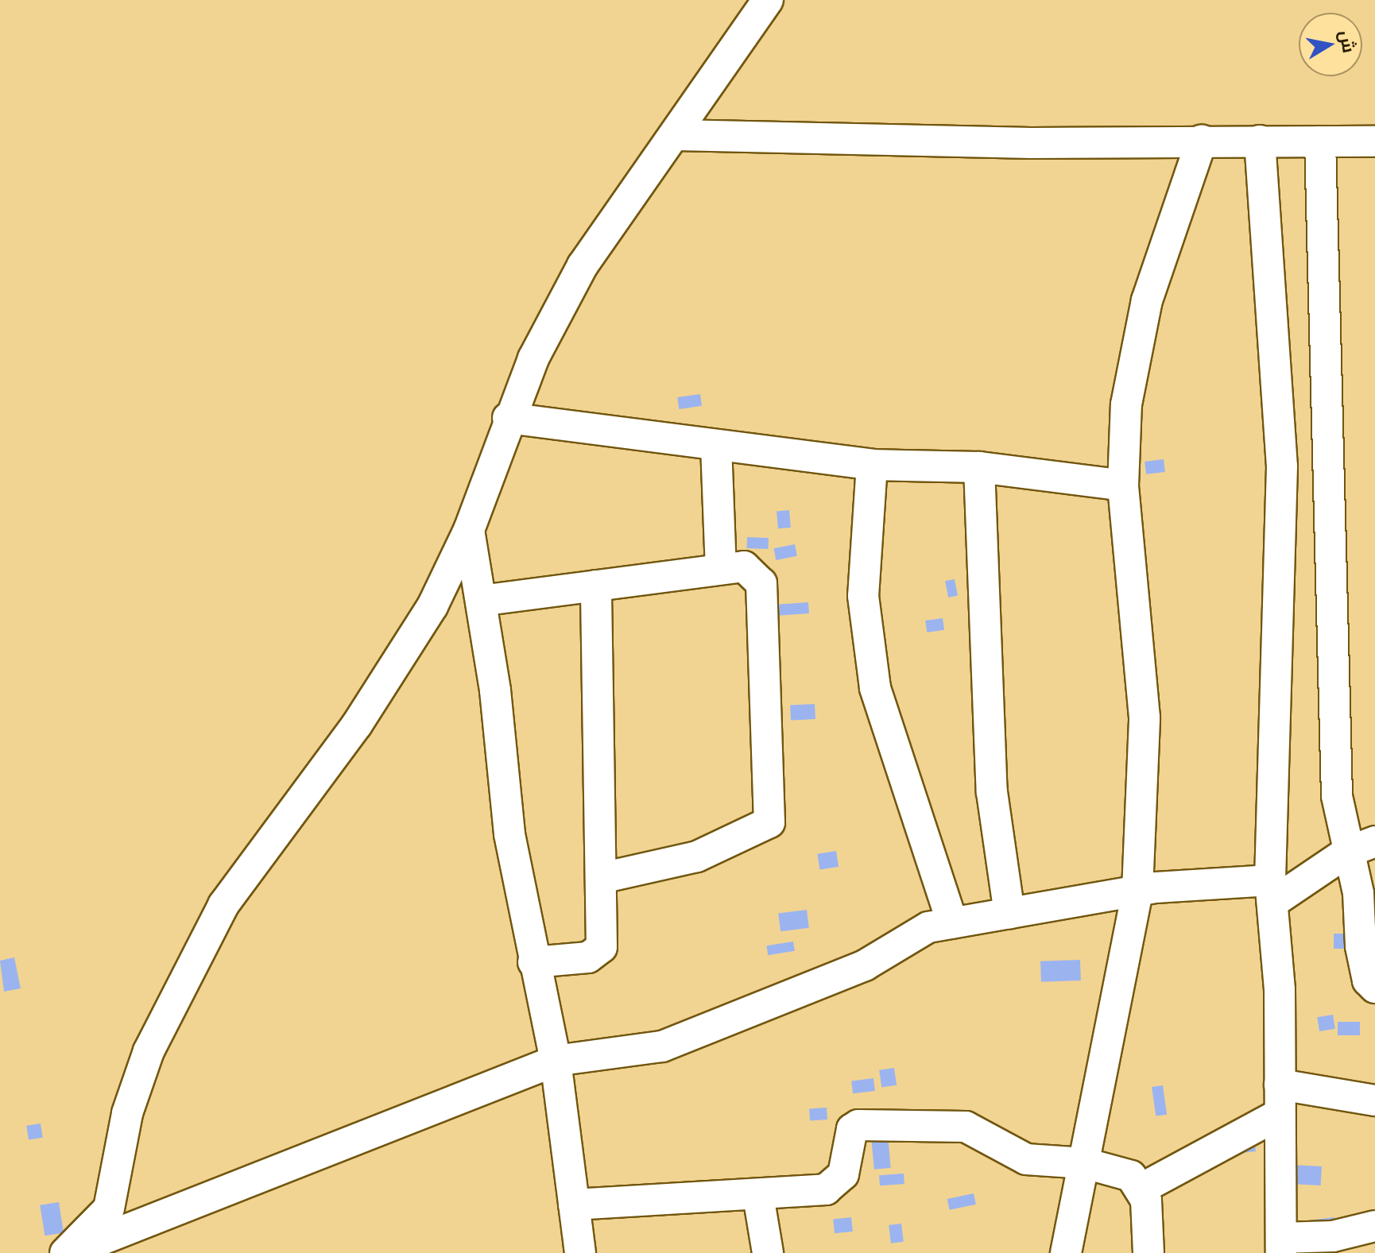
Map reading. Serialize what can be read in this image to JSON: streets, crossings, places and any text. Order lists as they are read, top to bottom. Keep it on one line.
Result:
{"north":"right"}
